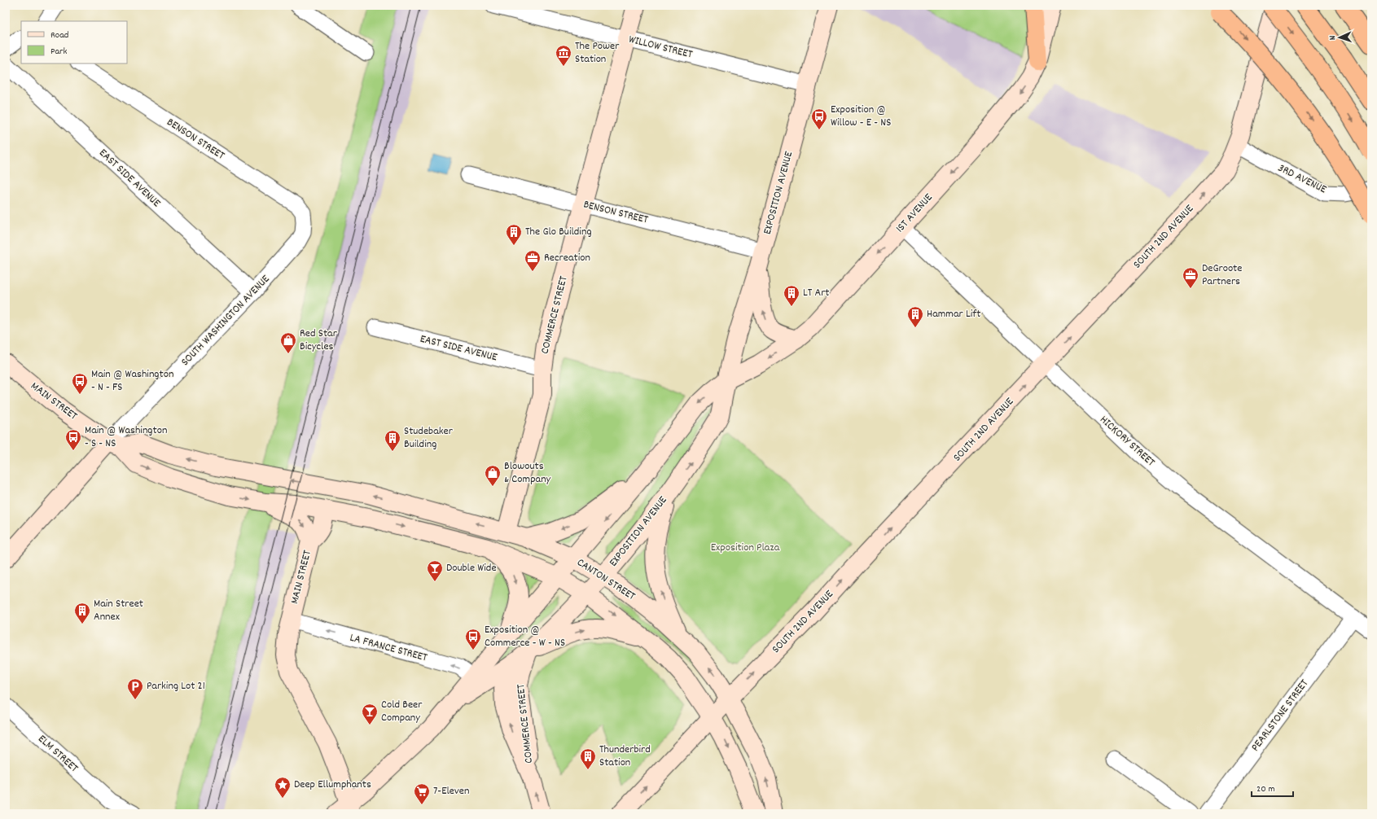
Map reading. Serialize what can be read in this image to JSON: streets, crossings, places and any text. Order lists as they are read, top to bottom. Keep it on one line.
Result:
{"streets":{"main road":["EXPOSITION AVENUE","1ST AVENUE","SOUTH 2ND AVENUE","COMMERCE STREET","MAIN STREET","CANTON STREET"],"street":["WILLOW STREET","BENSON STREET","EAST SIDE AVENUE","3RD AVENUE","SOUTH WASHINGTON AVENUE","HICKORY STREET","LA FRANCE STREET","PEARLSTONE STREET","ELM STREET"]},"crossings":[["WILLOW STREET","EXPOSITION AVENUE"],["WILLOW STREET","COMMERCE STREET"],["BENSON STREET","EXPOSITION AVENUE"],["BENSON STREET","COMMERCE STREET"],["BENSON STREET","SOUTH WASHINGTON AVENUE"],["EAST SIDE AVENUE","COMMERCE STREET"],["EAST SIDE AVENUE","SOUTH WASHINGTON AVENUE"],["3RD AVENUE","SOUTH 2ND AVENUE"],["EXPOSITION AVENUE","1ST AVENUE"],["EXPOSITION AVENUE","COMMERCE STREET"],["EXPOSITION AVENUE","MAIN STREET"],["EXPOSITION AVENUE","CANTON STREET"],["EXPOSITION AVENUE","LA FRANCE STREET"],["1ST AVENUE","HICKORY STREET"],["SOUTH 2ND AVENUE","HICKORY STREET"],["SOUTH 2ND AVENUE","CANTON STREET"],["COMMERCE STREET","CANTON STREET"],["SOUTH WASHINGTON AVENUE","MAIN STREET"],["SOUTH WASHINGTON AVENUE","CANTON STREET"],["MAIN STREET","CANTON STREET"],["MAIN STREET","LA FRANCE STREET"],["HICKORY STREET","PEARLSTONE STREET"]],"one_way":["1ST AVENUE","SOUTH 2ND AVENUE","LA FRANCE STREET"],"parks":["Exposition Plaza"],"places":{"museum":["The Power Station"],"bus stop":["Exposition @ Willow - E - NS","Main @ Washington - N - FS","Main @ Washington - S - NS","Exposition @ Commerce - W - NS"],"building":["The Glo Building","LT Art","Hammar Lift","Studebaker Building","Main Street Annex","Thunderbird Station"],"office":["Recreation","DeGroote Partners"],"shop":["Red Star Bicycles","Blowouts & Company"],"bar":["Double Wide","Cold Beer Company"],"parking":["Parking Lot 21"],"place":["Deep Ellumphants"],"supermarket":["7-Eleven"]},"legend":["Road","Park"],"scale_bar":"20 m","north":"left"}
